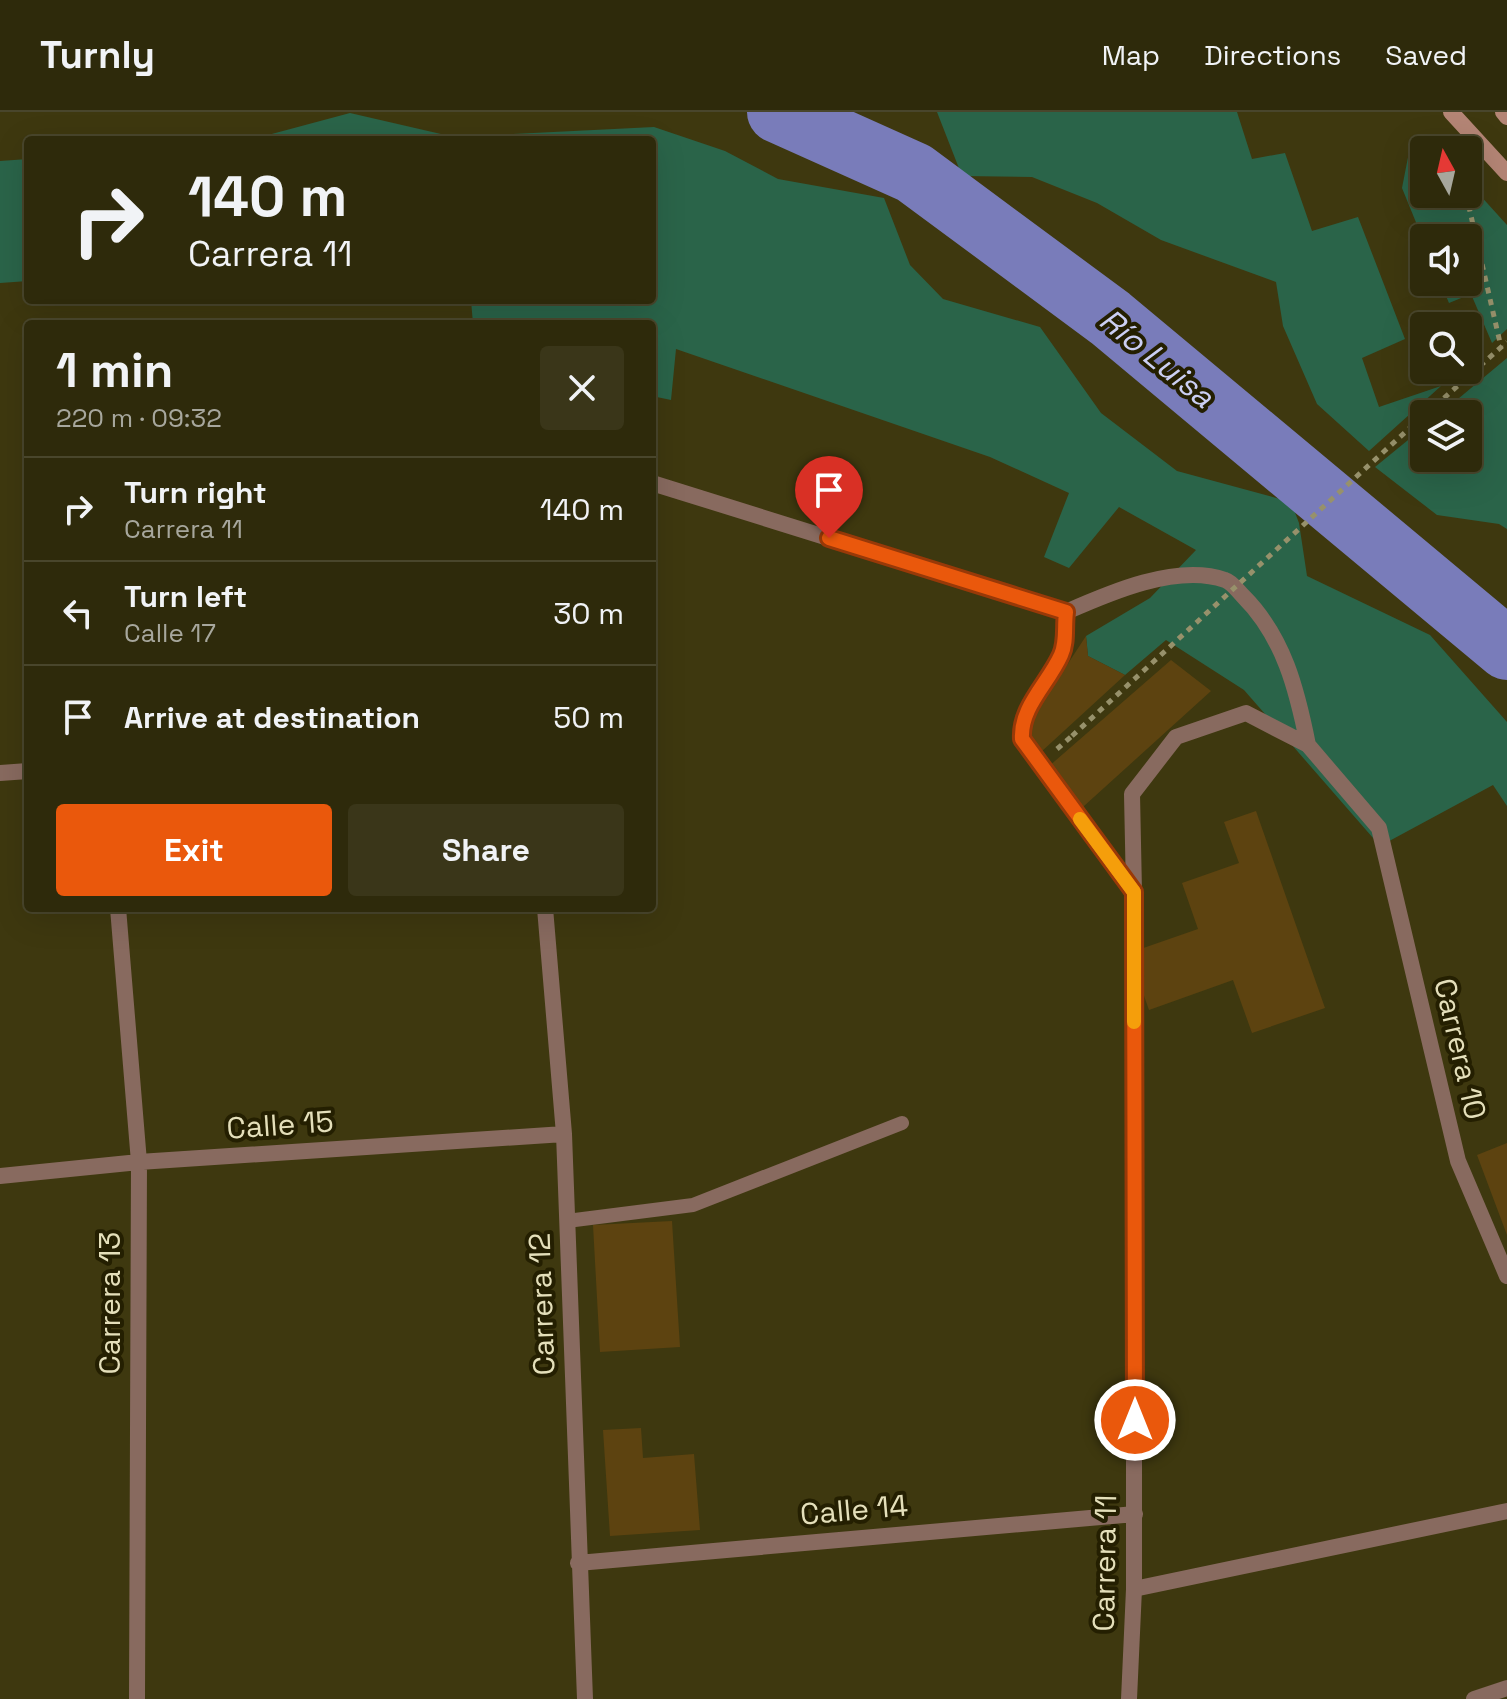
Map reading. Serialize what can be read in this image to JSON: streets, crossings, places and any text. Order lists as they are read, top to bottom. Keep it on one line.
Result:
{"streets":{"street":["Carrera 10","Calle 15","Carrera 13","Carrera 12","Calle 14","Carrera 11"]},"crossings":[["Carrera 10","Carrera 11"],["Calle 15","Carrera 13"],["Calle 15","Carrera 12"],["Carrera 12","Calle 14"],["Calle 14","Carrera 11"]],"water":["Río Luisa"],"north":"top","page":{"header":"Turnly","nav":["Map","Directions","Saved"],"turn":["140 m","Carrera 11"],"heading":["1 min","220 m · 09:32"],"list":[{"name":"Turn right","note":"Carrera 11","value":"140 m"},{"name":"Turn left","note":"Calle 17","value":"30 m"},{"name":"Arrive at destination","value":"50 m"}],"buttons":["Exit","Share"]}}
